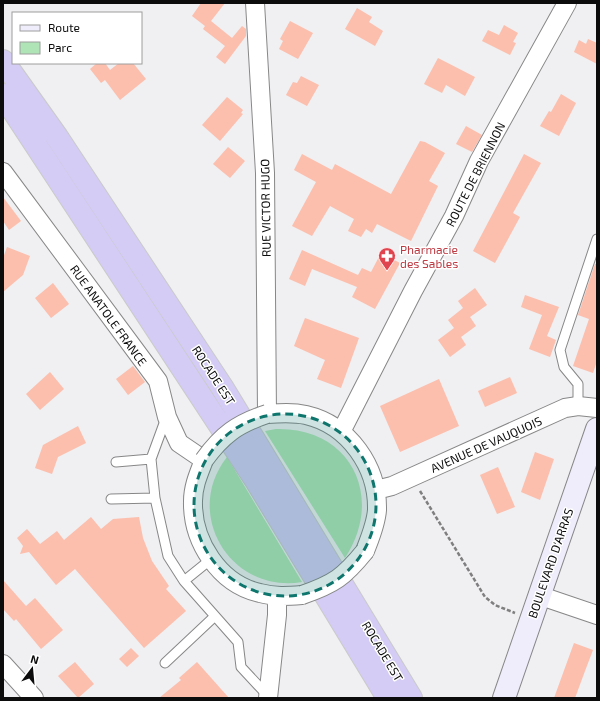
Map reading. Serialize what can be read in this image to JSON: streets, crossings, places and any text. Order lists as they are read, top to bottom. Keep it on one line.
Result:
{"streets":{"highway":["ROCADE EST"],"main road":["BOULEVARD D'ARRAS"],"street":["ROUTE DE BRIENNON","RUE VICTOR HUGO","RUE ANATOLE FRANCE","AVENUE DE VAUQUOIS"]},"places":{"pharmacy":["Pharmacie des Sables"]},"legend":["Route","Parc"],"north":"top"}
